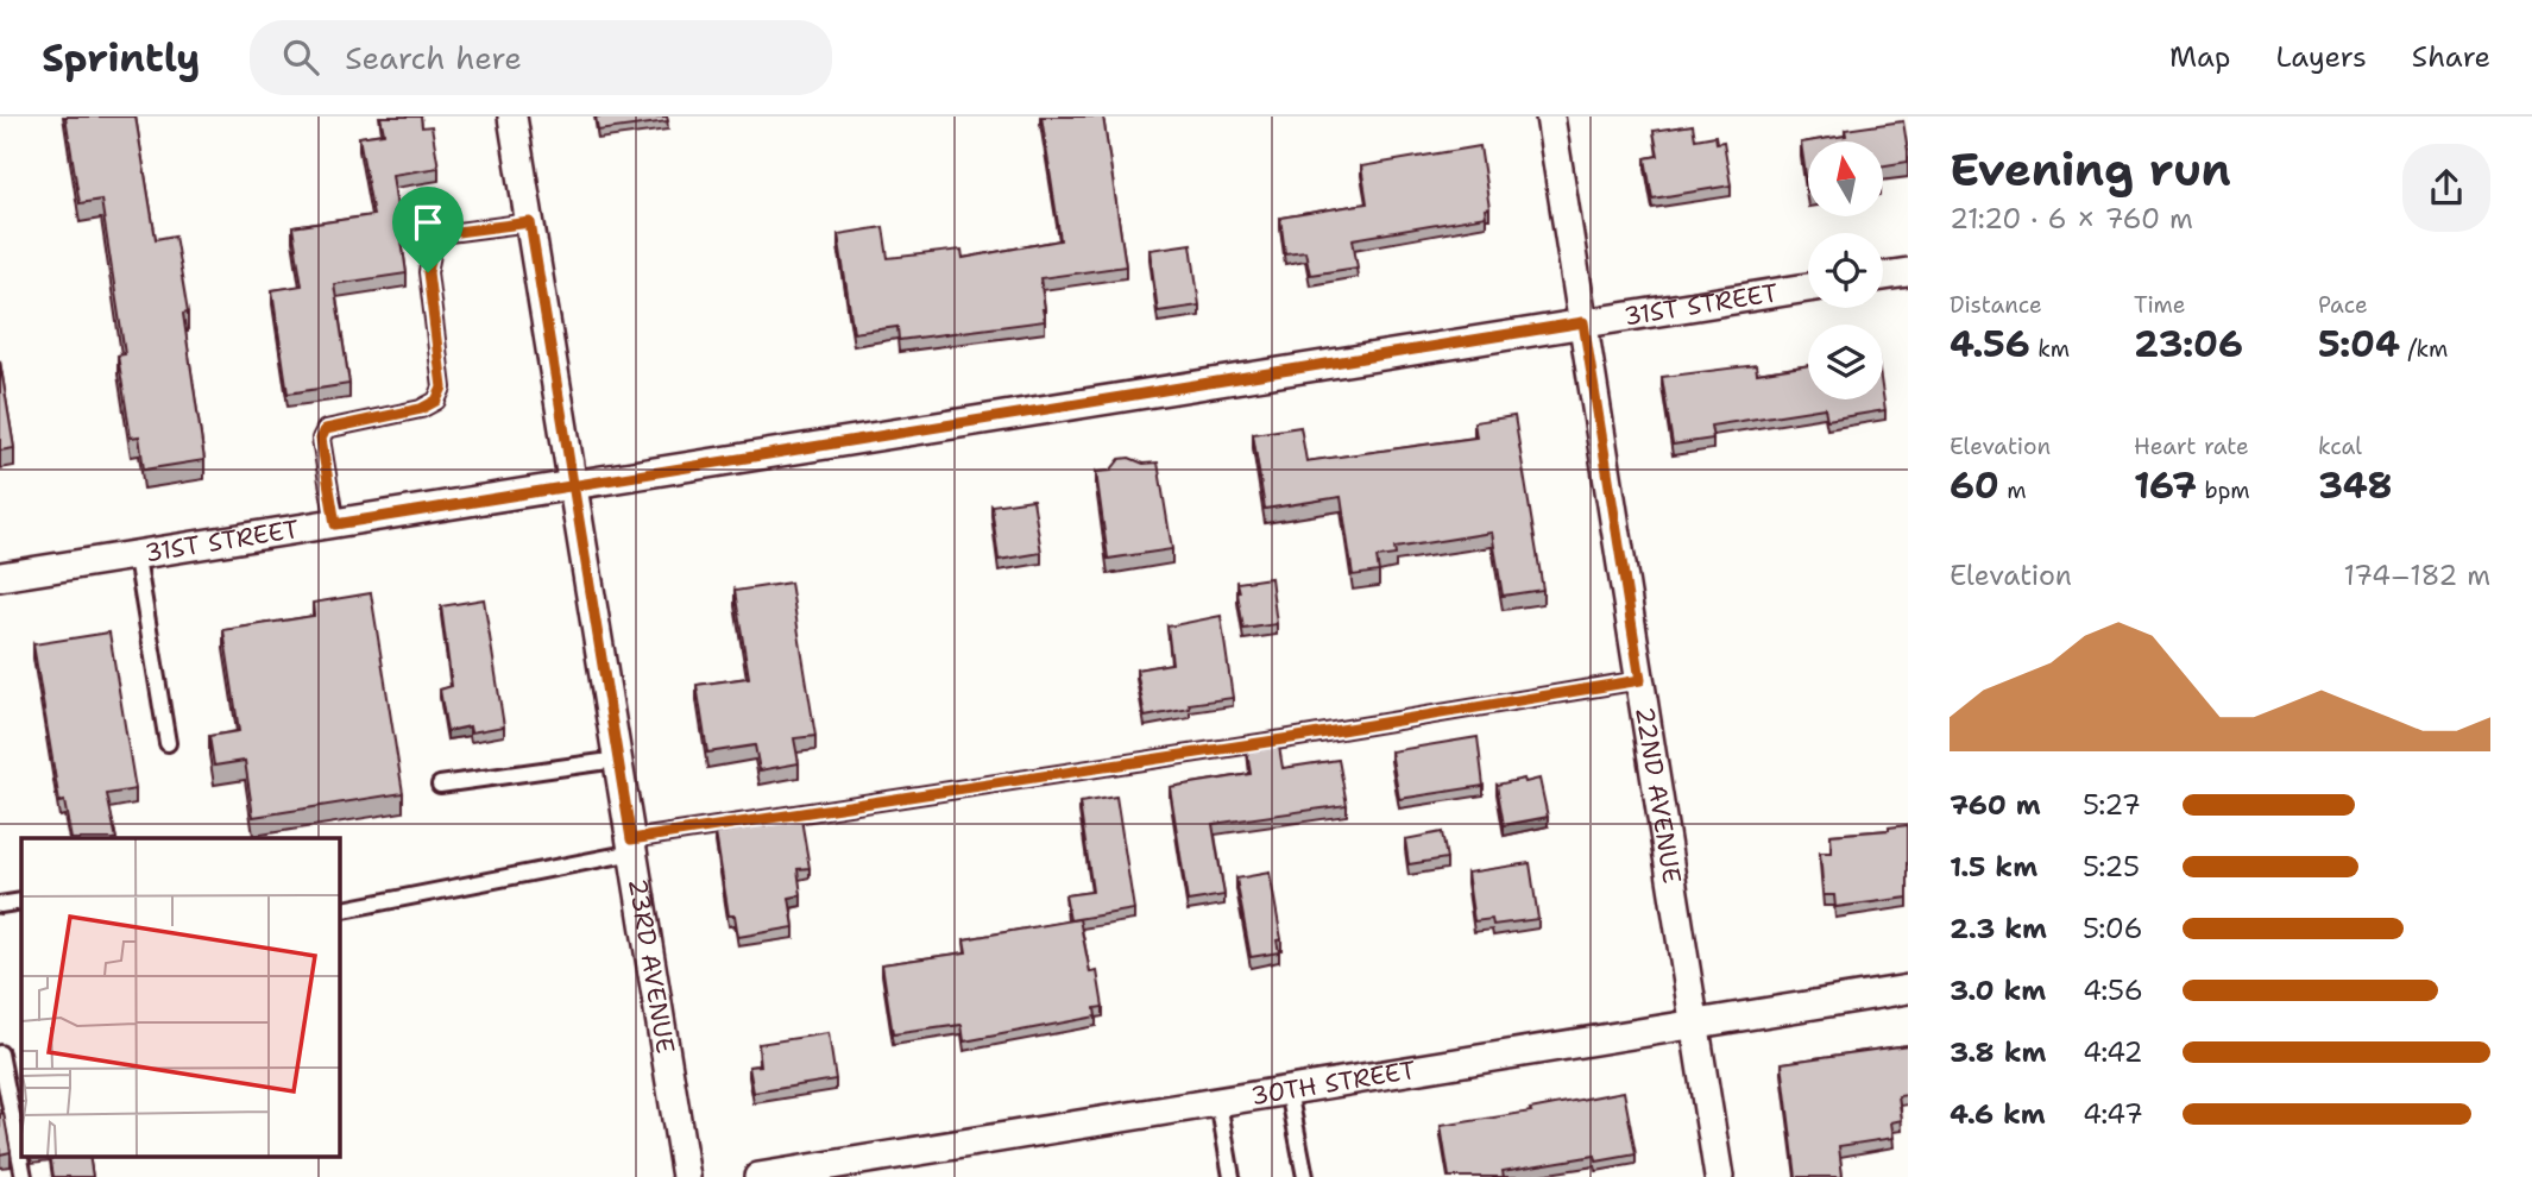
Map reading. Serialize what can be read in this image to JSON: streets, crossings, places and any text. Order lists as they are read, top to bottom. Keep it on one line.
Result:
{"streets":{"street":["31ST STREET","22ND AVENUE","23RD AVENUE","30TH STREET"]},"crossings":[["31ST STREET","22ND AVENUE"],["31ST STREET","23RD AVENUE"],["22ND AVENUE","30TH STREET"]],"north":"top","page":{"header":"Sprintly","search":"Search here","nav":["Map","Layers","Share"],"heading":["Evening run","21:20 · 6 × 760 m"],"stats":[["Distance","4.56 km"],["Time","23:06"],["Pace","5:04 /km"],["Elevation","60 m"],["Heart rate","167 bpm"],["kcal","348"]],"chart":["Elevation","174–182 m"],"list":[{"name":"760 m","note":"5:27"},{"name":"1.5 km","note":"5:25"},{"name":"2.3 km","note":"5:06"},{"name":"3.0 km","note":"4:56"},{"name":"3.8 km","note":"4:42"},{"name":"4.6 km","note":"4:47"}]}}
